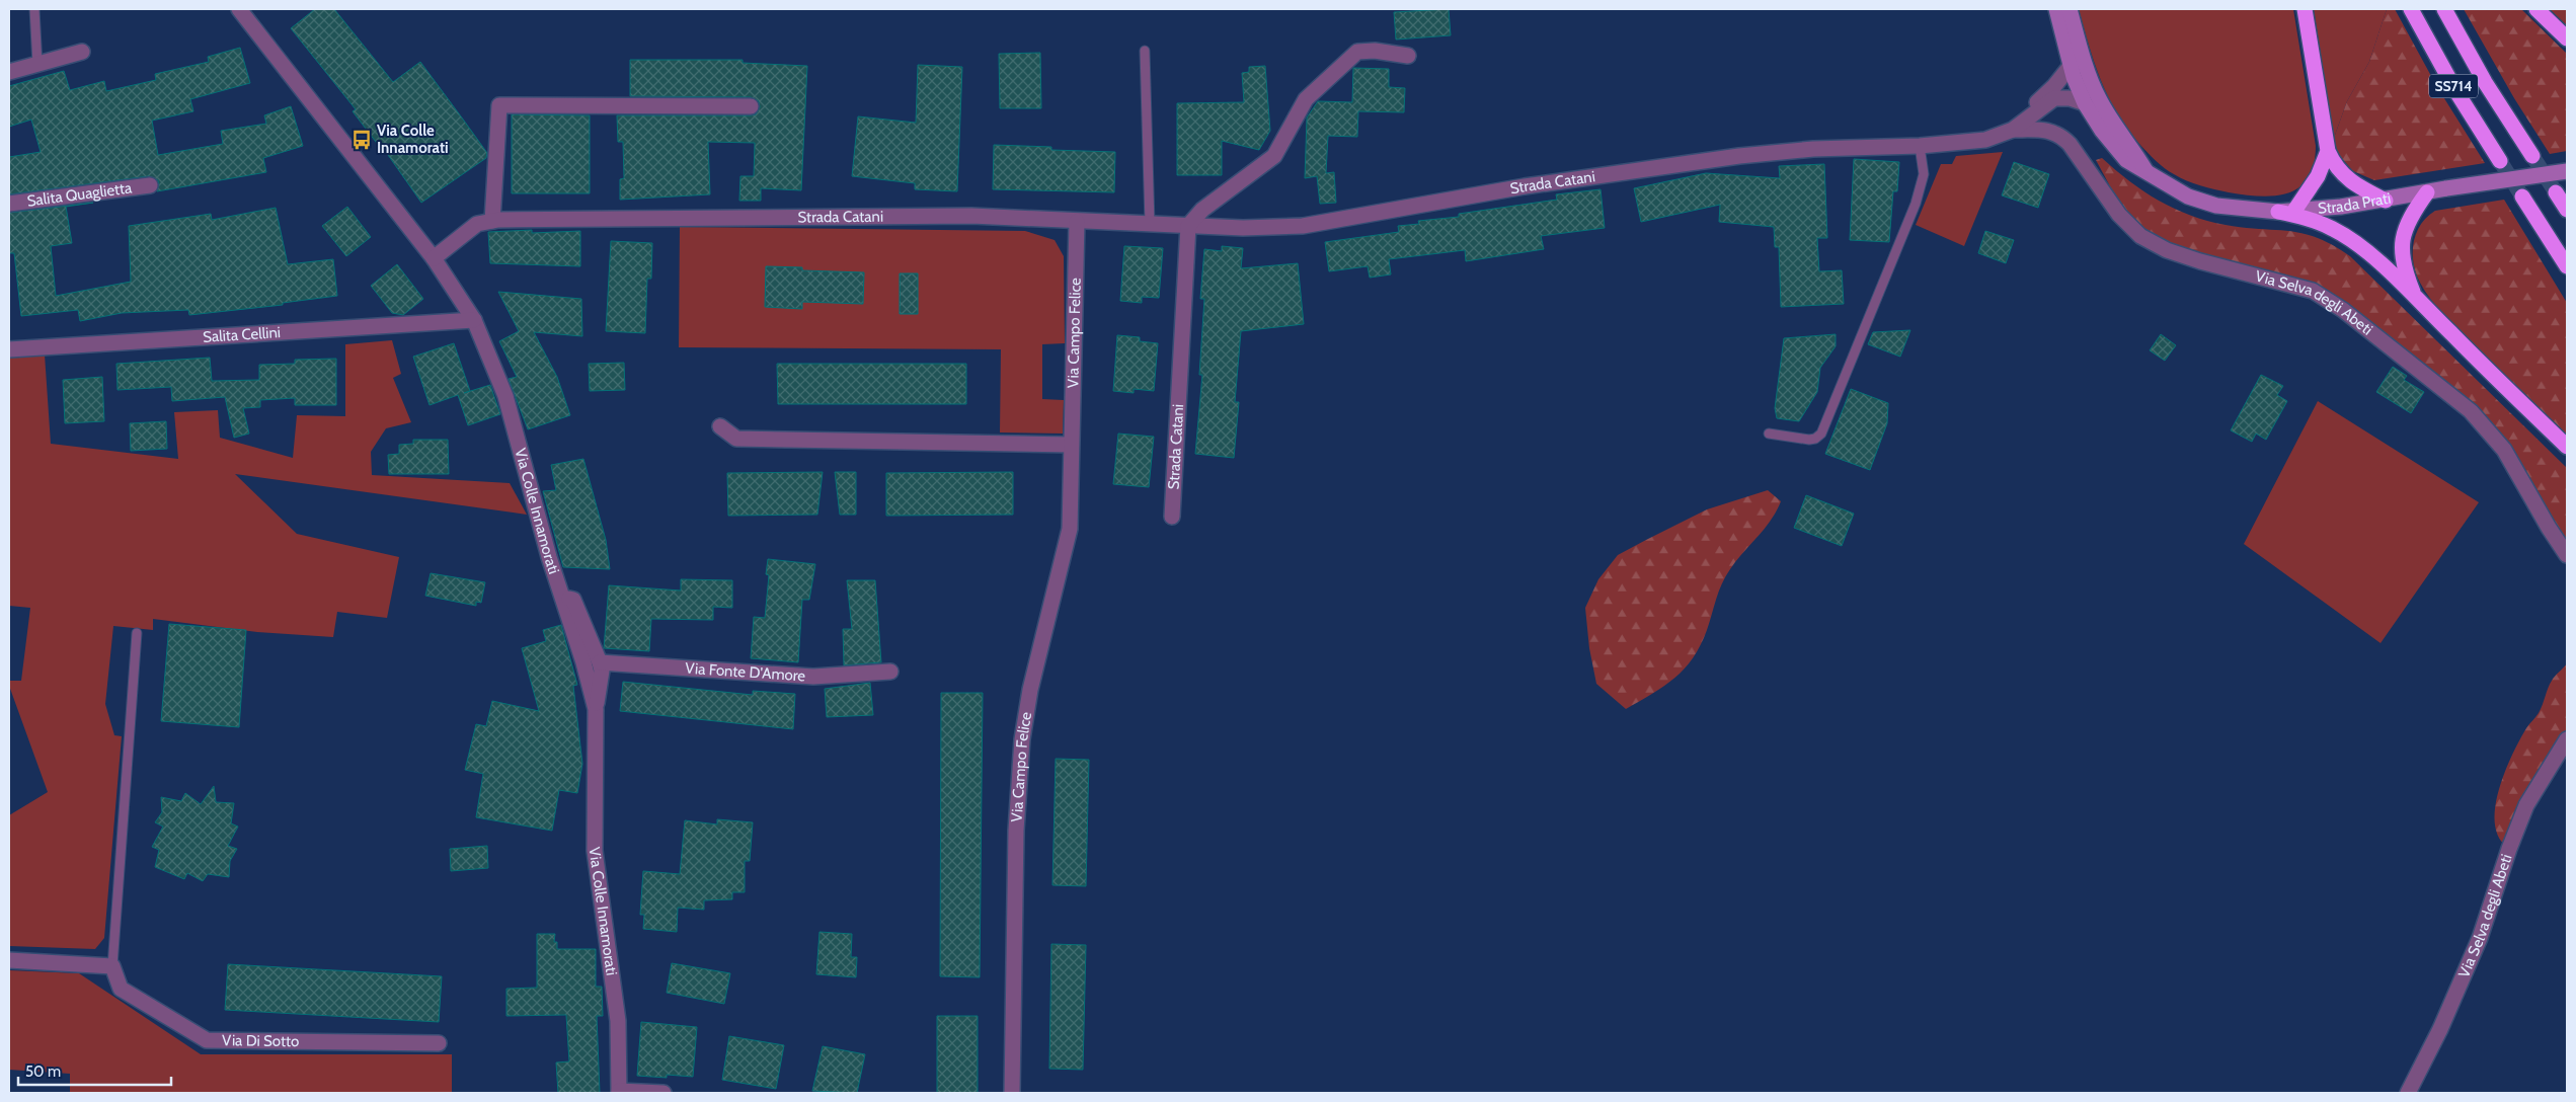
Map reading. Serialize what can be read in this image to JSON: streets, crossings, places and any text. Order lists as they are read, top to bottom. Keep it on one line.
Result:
{"streets":{"highway":["SS714"],"street":["Strada Catani","Salita Quaglietta","Strada Prati","Via Selva degli Abeti","Via Campo Felice","Salita Cellini","Via Colle Innamorati","Via Fonte D'Amore","Via Di Sotto"]},"crossings":[["Strada Catani","Strada Prati"],["Strada Catani","Via Selva degli Abeti"],["Strada Catani","Via Campo Felice"],["Strada Catani","Via Colle Innamorati"],["Salita Cellini","Via Colle Innamorati"]],"places":{"bus stop":["Via Colle Innamorati"]},"scale_bar":"50 m"}
